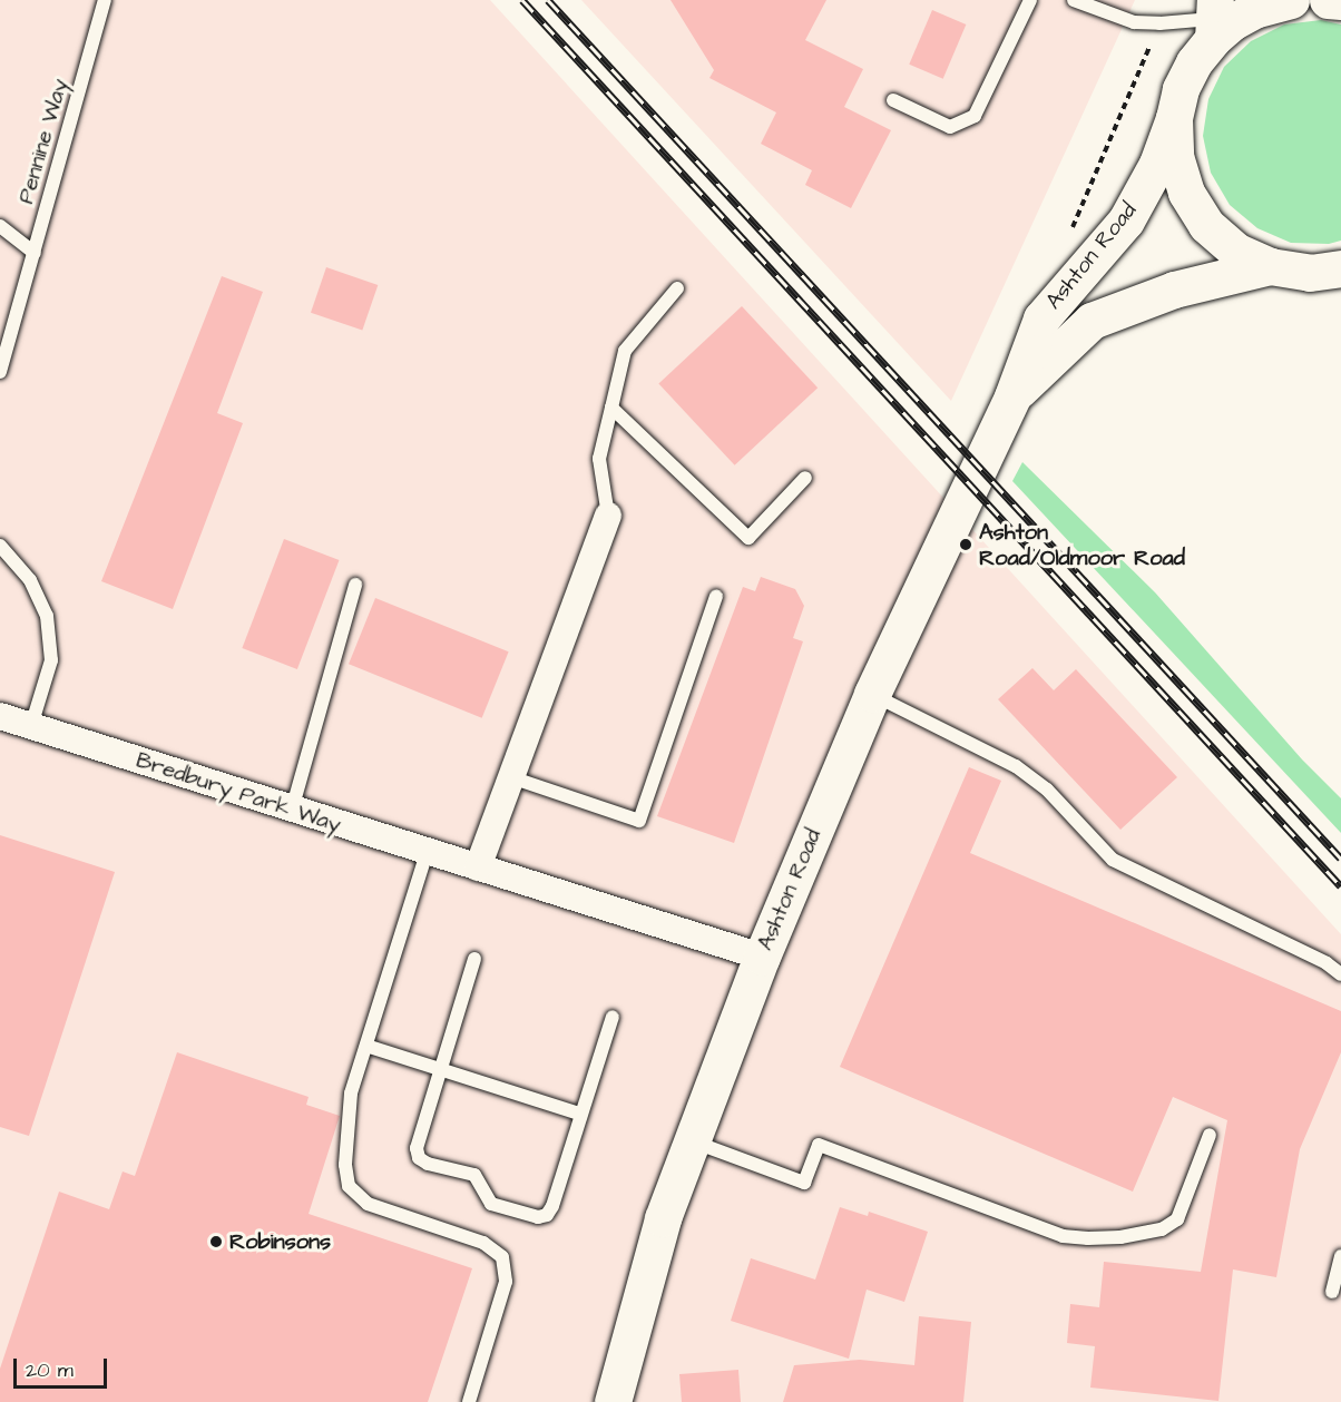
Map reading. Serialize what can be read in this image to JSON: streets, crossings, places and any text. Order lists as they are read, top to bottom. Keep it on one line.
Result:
{"streets":{"highway":["Ashton Road"],"street":["Bredbury Park Way"],"lane":["Pennine Way"]},"crossings":[["Ashton Road","Bredbury Park Way"]],"places":["Ashton Road/Oldmoor Road","Robinsons"],"scale_bar":"20 m"}
